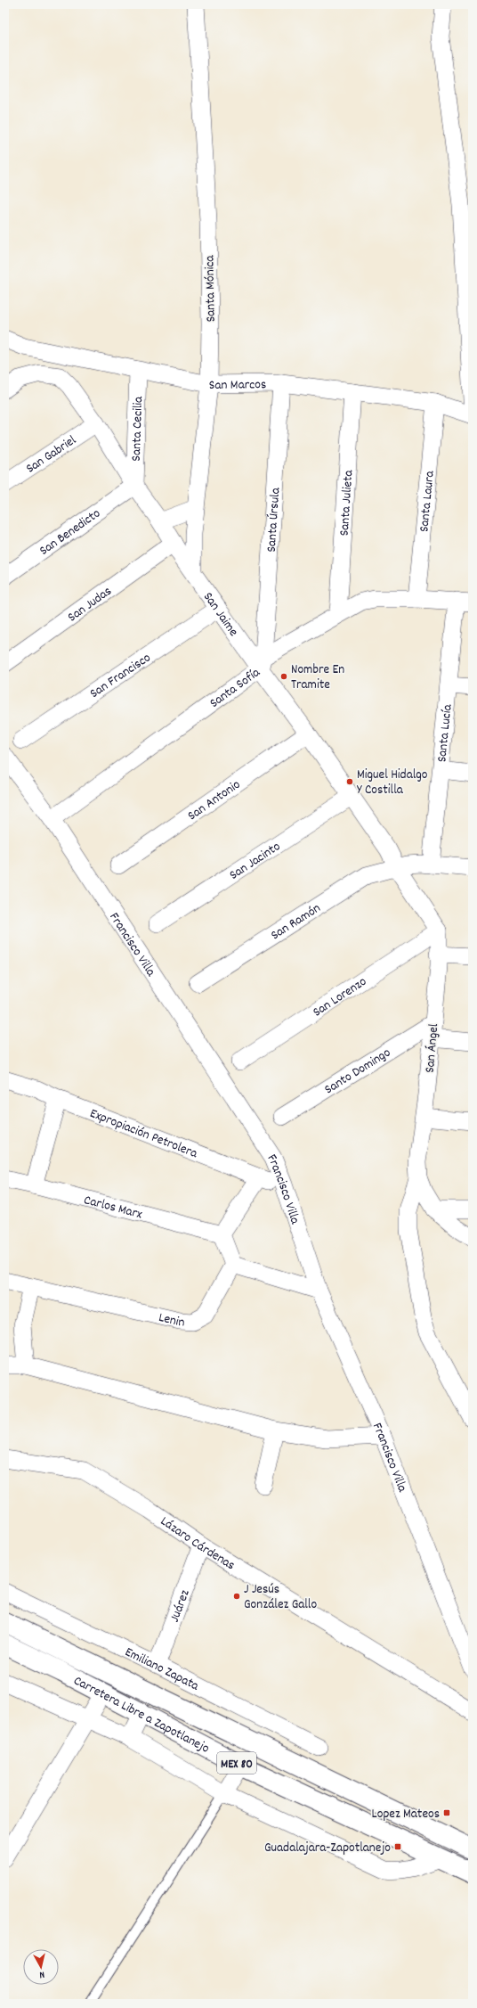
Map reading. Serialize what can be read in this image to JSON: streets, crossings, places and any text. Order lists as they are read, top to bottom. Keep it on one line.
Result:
{"streets":{"main road":["Carretera Libre a Zapotlanejo","MEX 80"],"street":["Santa Mónica","San Marcos","Santa Cecilia","San Gabriel","Santa Laura","Santa Julieta","Santa Úrsula","San Benedicto","San Judas","San Jaime","San Francisco","Santa Sofía","Santa Lucía","San Antonio","San Jacinto","San Ramón","Francisco Villa","San Lorenzo","San Ángel","Santo Domingo","Expropiación Petrolera","Carlos Marx","Lenin","Lázaro Cárdenas","Juárez","Emiliano Zapata"]},"crossings":[["Santa Mónica","San Marcos"],["Santa Mónica","San Jaime"],["San Marcos","Santa Cecilia"],["San Marcos","Santa Laura"],["San Marcos","Santa Julieta"],["San Marcos","Santa Úrsula"],["Santa Cecilia","San Benedicto"],["Santa Cecilia","San Jaime"],["San Gabriel","San Jaime"],["Santa Laura","Santa Sofía"],["Santa Julieta","Santa Sofía"],["Santa Úrsula","San Jaime"],["Santa Úrsula","Santa Sofía"],["San Benedicto","San Jaime"],["San Judas","San Jaime"],["San Jaime","San Francisco"],["San Jaime","Santa Sofía"],["San Jaime","San Antonio"],["San Jaime","San Jacinto"],["San Jaime","San Ramón"],["Santa Sofía","Santa Lucía"],["Santa Sofía","Francisco Villa"],["Santa Lucía","San Ramón"],["Francisco Villa","Expropiación Petrolera"],["San Lorenzo","San Ángel"],["San Ángel","Santo Domingo"],["Lázaro Cárdenas","Juárez"],["Juárez","Emiliano Zapata"]],"places":{"other":["Nombre En Tramite","Miguel Hidalgo Y Costilla","J Jesús González Gallo"],"transit":["Lopez Mateos","Guadalajara-Zapotlanejo"]},"north":"bottom"}
